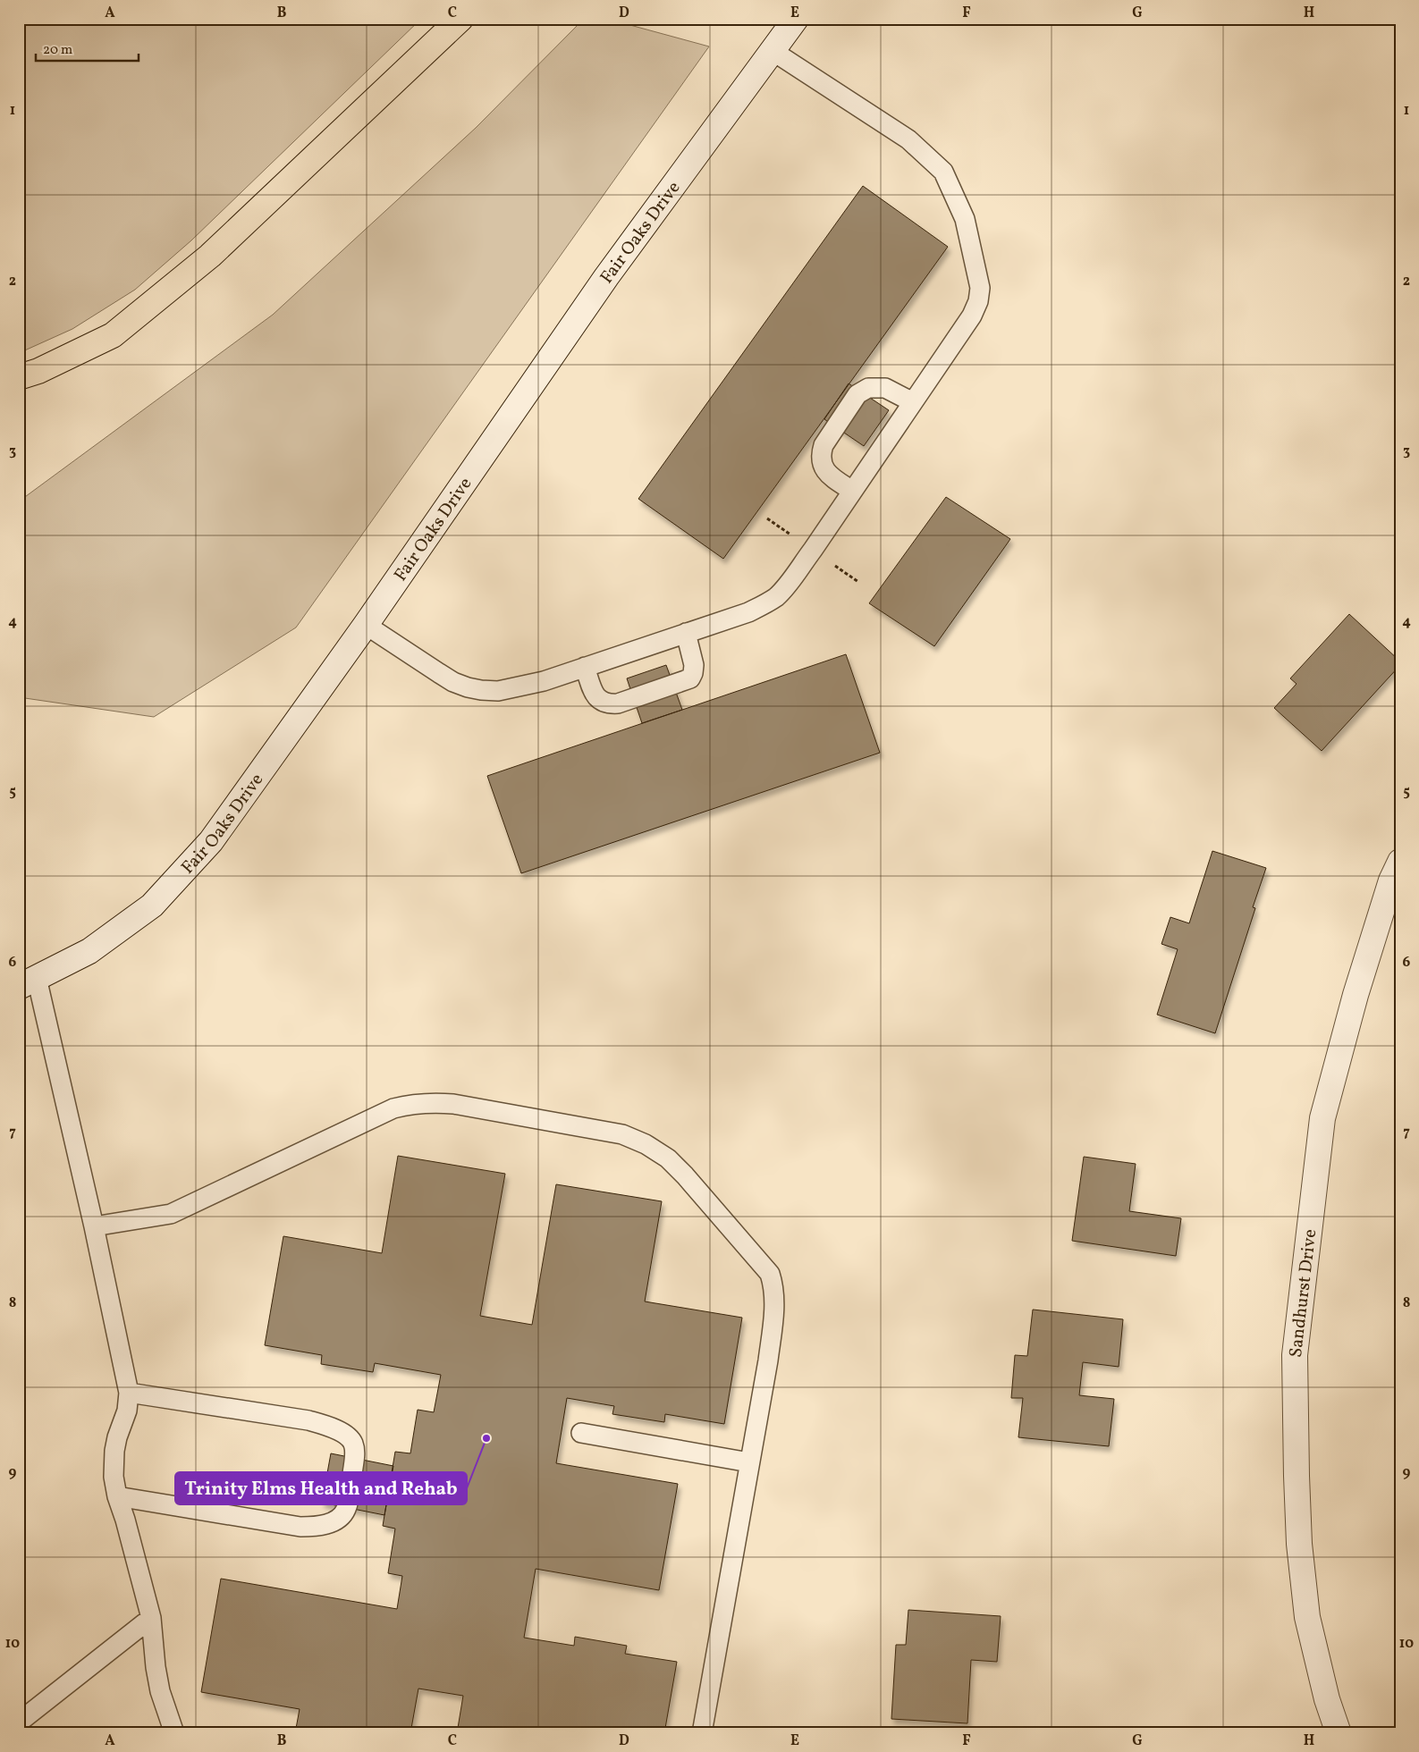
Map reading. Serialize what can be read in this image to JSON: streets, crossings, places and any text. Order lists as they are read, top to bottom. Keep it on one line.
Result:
{"streets":{"street":["Fair Oaks Drive","Sandhurst Drive"]},"places":["Trinity Elms Health and Rehab"],"scale_bar":"20 m","grid":{"columns":["A","B","C","D","E","F","G","H"],"rows":["1","2","3","4","5","6","7","8","9","10"]}}
